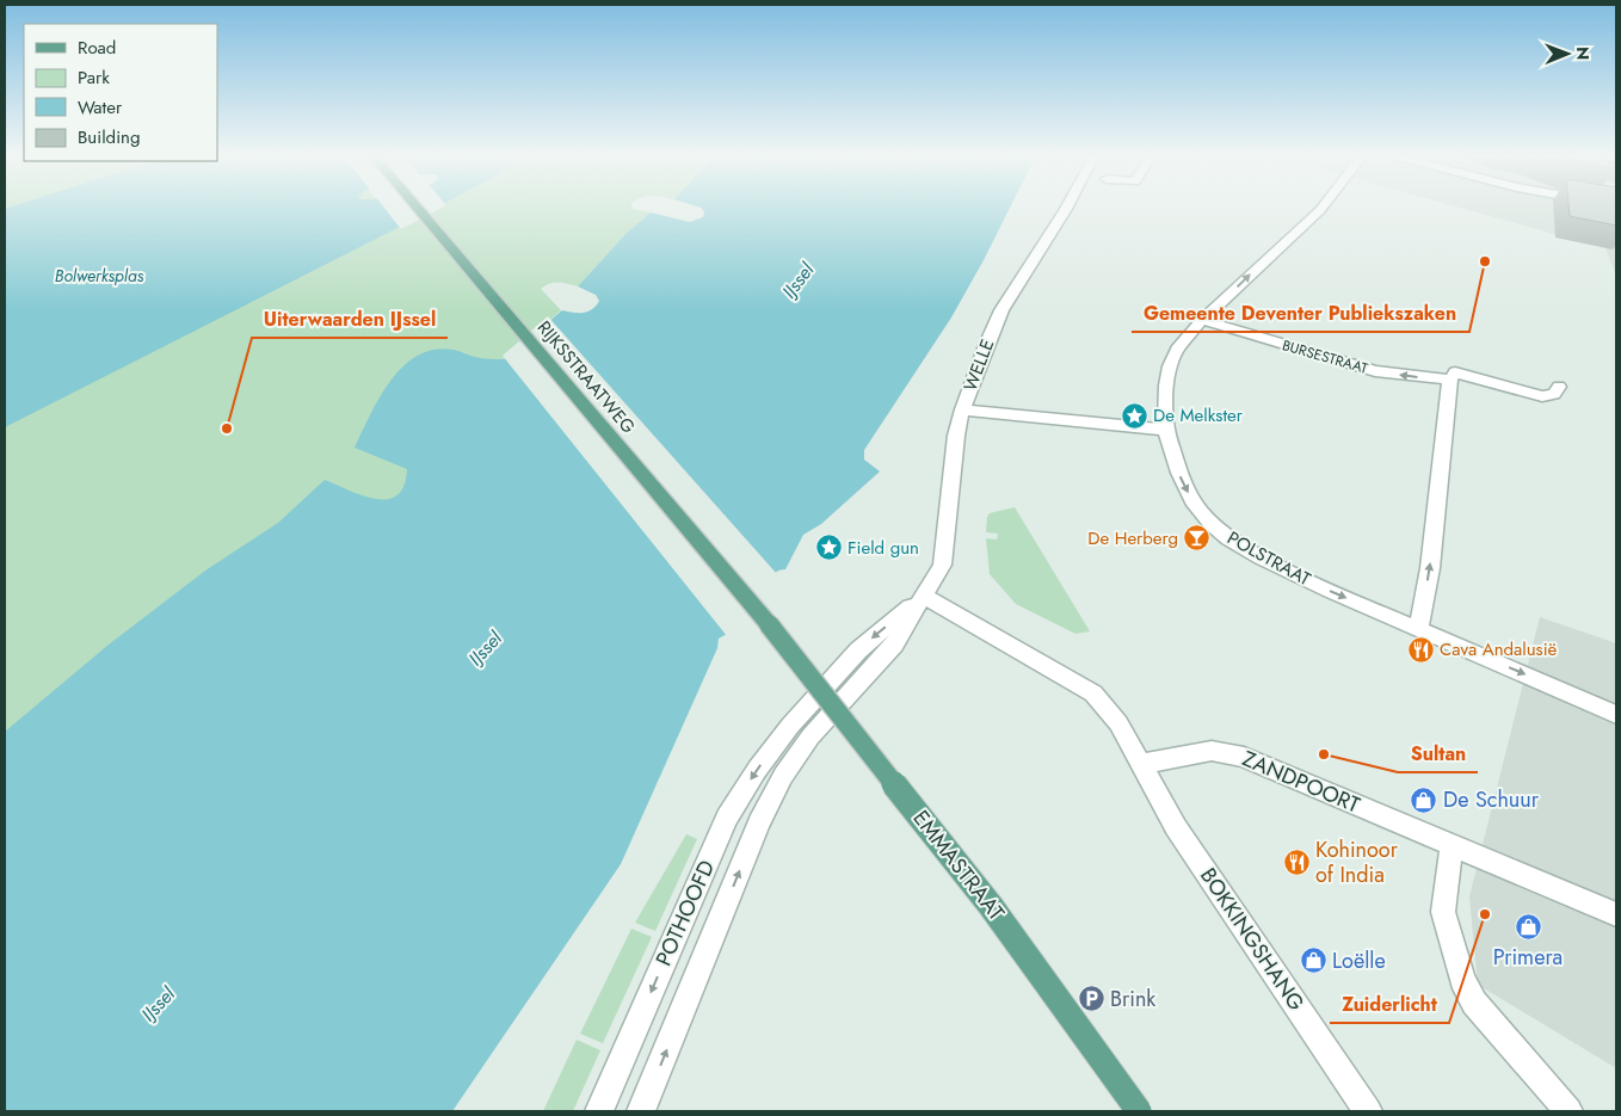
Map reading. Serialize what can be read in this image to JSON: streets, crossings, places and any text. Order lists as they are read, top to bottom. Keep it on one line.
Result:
{"streets":{"main road":["RIJKSSTRAATWEG","EMMASTRAAT"],"street":["BURSESTRAAT","WELLE","POLSTRAAT","ZANDPOORT","POTHOOFD","BOKKINGSHANG"]},"crossings":[["BURSESTRAAT","POLSTRAAT"],["WELLE","POTHOOFD"],["RIJKSSTRAATWEG","EMMASTRAAT"],["ZANDPOORT","BOKKINGSHANG"]],"one_way":["BURSESTRAAT","POLSTRAAT"],"water":["Bolwerksplas","IJssel"],"places":{"other":["Gemeente Deventer Publiekszaken","Uiterwaarden IJssel","Sultan","Zuiderlicht"],"place":["De Melkster","Field gun"],"bar":["De Herberg"],"restaurant":["Cava Andalusië","Kohinoor of India"],"shop":["De Schuur","Primera","Loëlle"],"parking":["Brink"]},"legend":["Road","Park","Water","Building"],"north":"right"}
